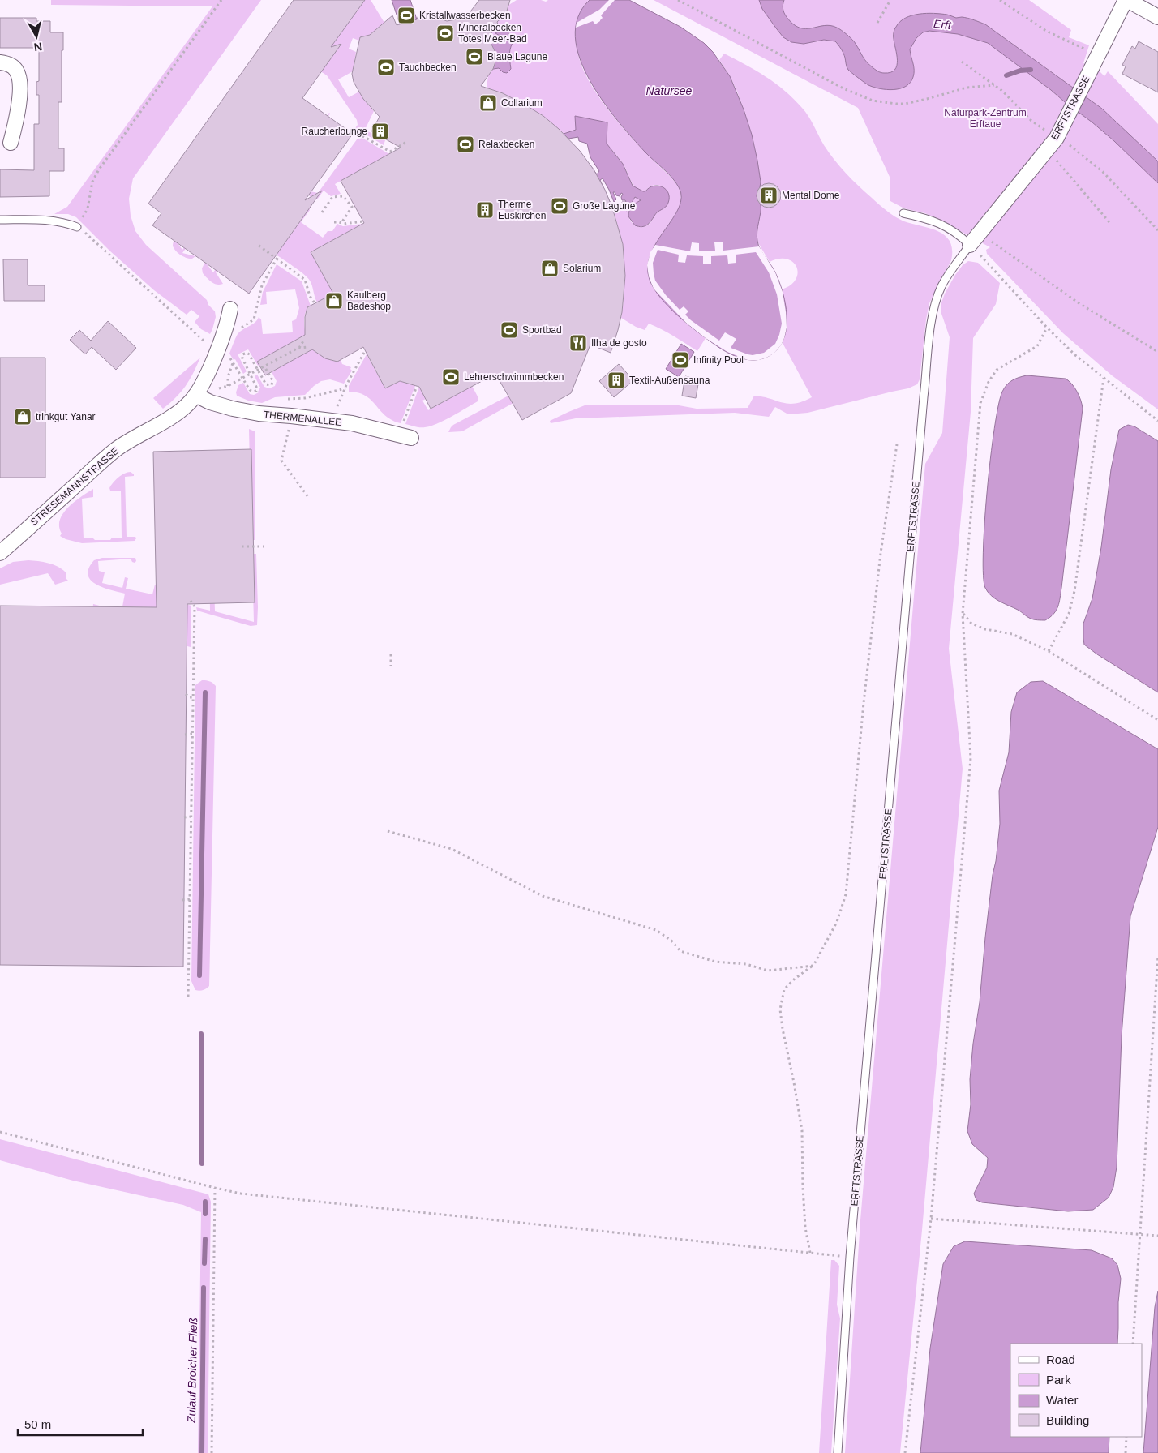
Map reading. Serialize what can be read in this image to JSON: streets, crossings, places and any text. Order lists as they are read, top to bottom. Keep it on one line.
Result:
{"streets":{"street":["ERFTSTRASSE","THERMENALLEE","STRESEMANNSTRASSE"]},"crossings":[["THERMENALLEE","STRESEMANNSTRASSE"]],"water":["Erft","Natursee","Zulauf Broicher Fließ"],"parks":["Naturpark-Zentrum Erftaue"],"places":{"sports":["Kristallwasserbecken","Mineralbecken Totes Meer-Bad","Blaue Lagune","Tauchbecken","Relaxbecken","Große Lagune","Sportbad","Infinity Pool","Lehrerschwimmbecken"],"shop":["Collarium","Solarium","Kaulberg Badeshop","trinkgut Yanar"],"building":["Raucherlounge","Mental Dome","Therme Euskirchen","Textil-Außensauna"],"restaurant":["Ilha de gosto"]},"legend":["Road","Park","Water","Building"],"scale_bar":"50 m","north":"bottom"}
